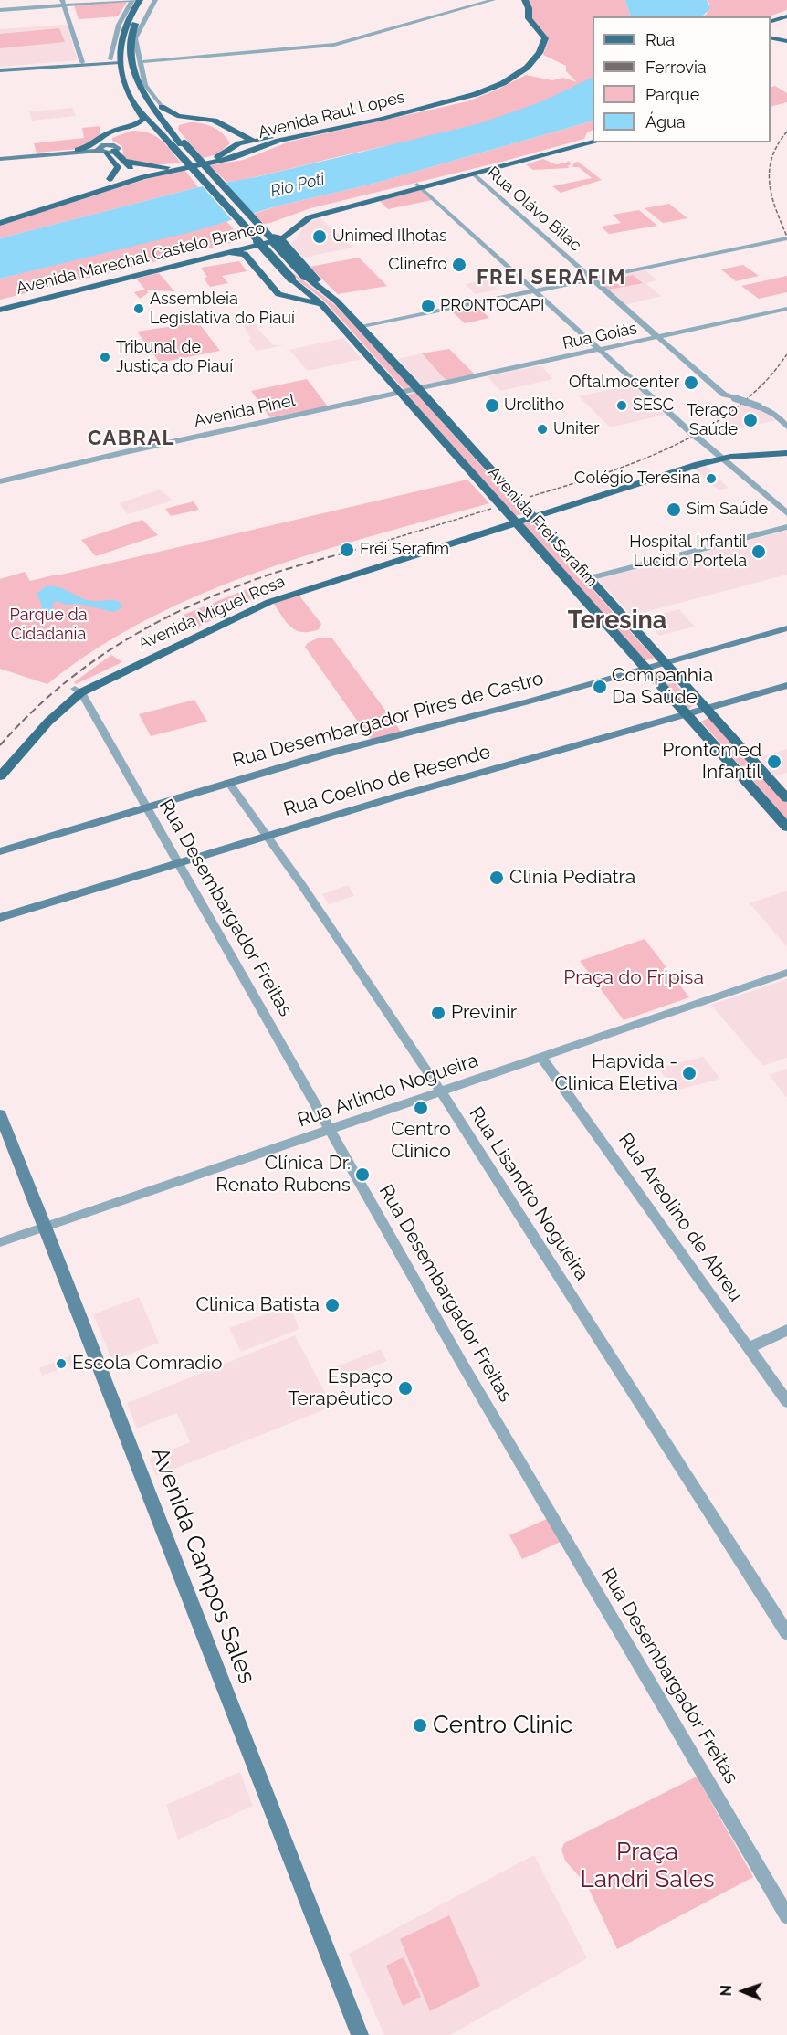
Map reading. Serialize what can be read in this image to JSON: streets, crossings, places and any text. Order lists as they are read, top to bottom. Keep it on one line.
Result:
{"streets":{"main road":["Avenida Raul Lopes","Avenida Marechal Castelo Branco","Avenida Frei Serafim","Avenida Miguel Rosa","Rua Desembargador Pires de Castro","Rua Coelho de Resende","Avenida Campos Sales"],"street":["Rua Olávo Bilac","Rua Goiás","Avenida Pinel","Rua Desembargador Freitas","Rua Arlindo Nogueira","Rua Lisandro Nogueira","Rua Areolino de Abreu"]},"crossings":[["Rua Olávo Bilac","Avenida Marechal Castelo Branco"],["Rua Olávo Bilac","Rua Goiás"],["Rua Goiás","Avenida Pinel"],["Rua Goiás","Avenida Frei Serafim"],["Avenida Pinel","Avenida Frei Serafim"],["Avenida Frei Serafim","Avenida Miguel Rosa"],["Avenida Frei Serafim","Rua Desembargador Pires de Castro"],["Avenida Frei Serafim","Rua Coelho de Resende"],["Avenida Miguel Rosa","Rua Desembargador Freitas"],["Rua Desembargador Pires de Castro","Rua Desembargador Freitas"],["Rua Desembargador Pires de Castro","Rua Lisandro Nogueira"],["Rua Coelho de Resende","Rua Desembargador Freitas"],["Rua Coelho de Resende","Rua Lisandro Nogueira"],["Rua Desembargador Freitas","Rua Arlindo Nogueira"],["Rua Arlindo Nogueira","Rua Lisandro Nogueira"],["Rua Arlindo Nogueira","Rua Areolino de Abreu"],["Rua Arlindo Nogueira","Avenida Campos Sales"]],"districts":["FREI SERAFIM","CABRAL","Teresina"],"water":["Rio Poti"],"parks":["Parque da Cidadania","Praça do Fripisa","Praça Landri Sales"],"places":["Unimed Ilhotas","Clinefro","PRONTOCAPI","Assembleia Legislativa do Piauí","Tribunal de Justiça do Piauí","Oftalmocenter","Urolitho","SESC","Teraço Saúde","Uniter","Colégio Teresina","Sim Saúde","Frei Serafim","Hospital Infantil Lucidio Portela","Companhia Da Saúde","Prontomed Infantil","Clinia Pediatra","Previnir","Hapvida - Clinica Eletiva","Centro Clinico","Clínica Dr. Renato Rubens","Clinica Batista","Escola Comradio","Espaço Terapêutico","Centro Clinic"],"legend":["Rua","Ferrovia","Parque","Água"],"north":"left"}
